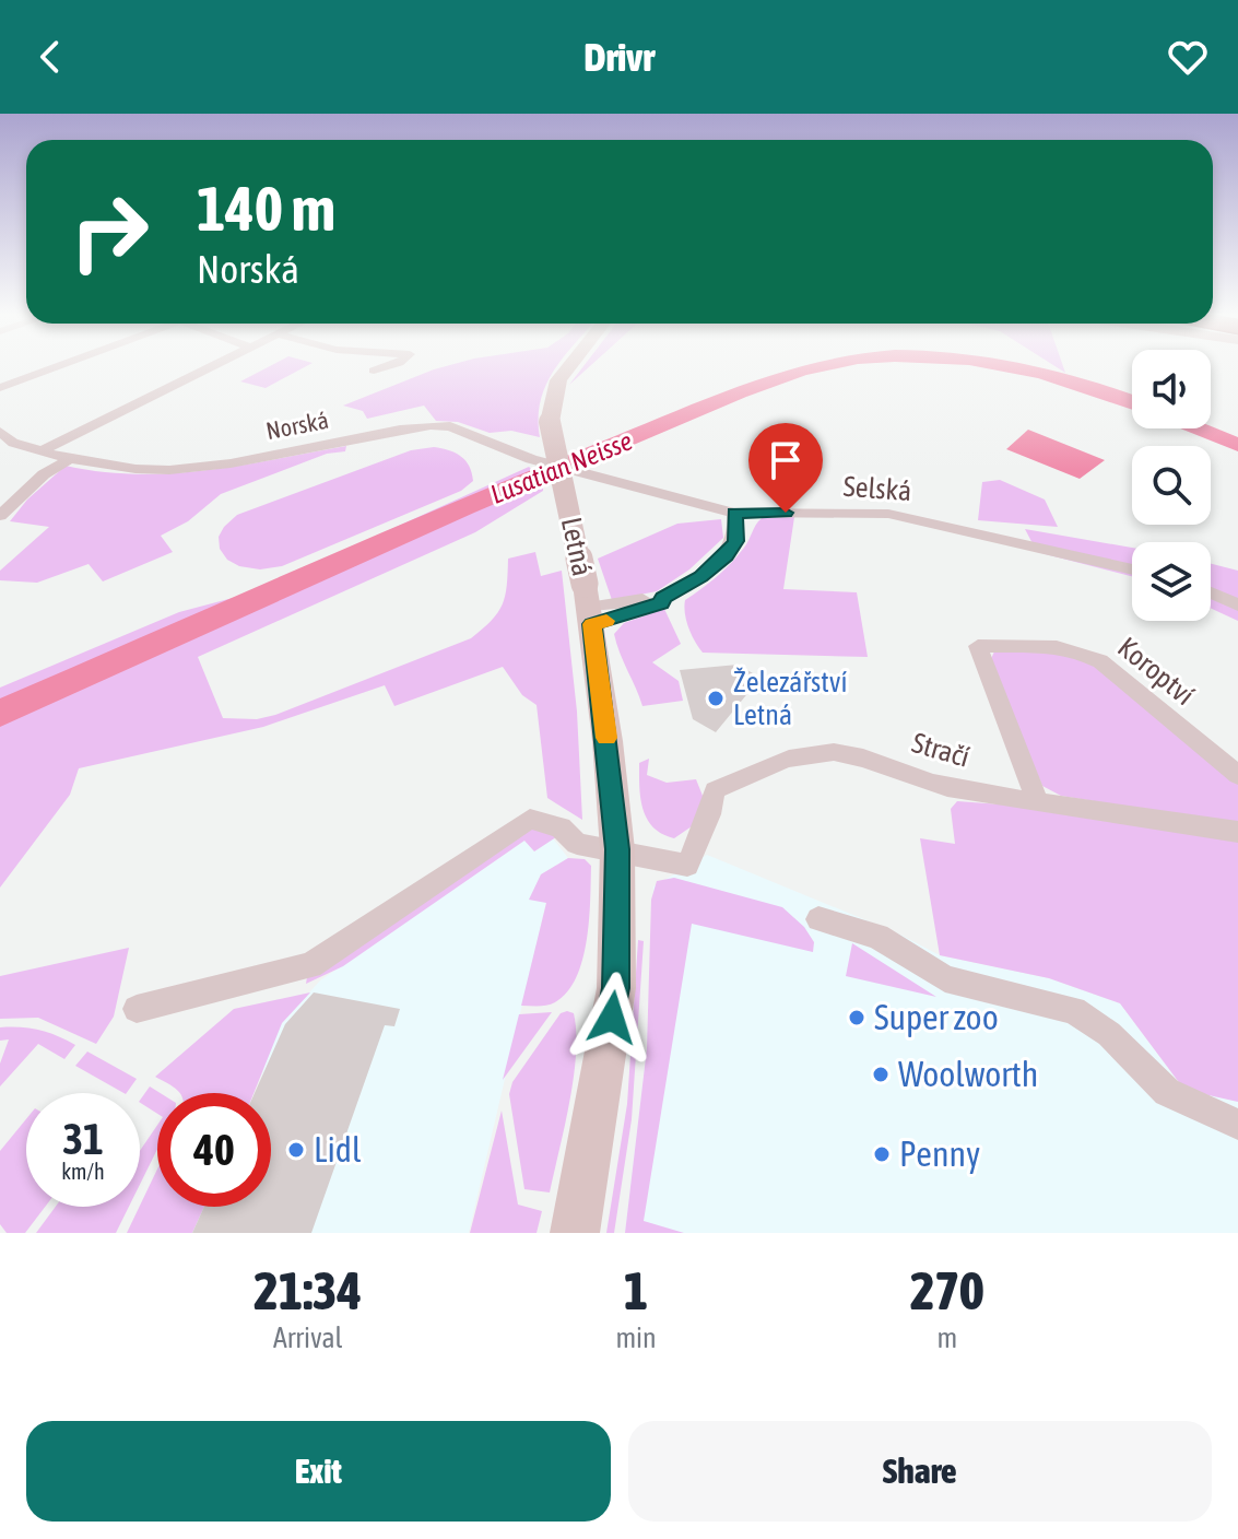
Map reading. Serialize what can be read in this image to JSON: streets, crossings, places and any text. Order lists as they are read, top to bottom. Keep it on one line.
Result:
{"streets":{"street":["Norská","Selská","Letná","Koroptví","Stračí"]},"crossings":[["Norská","Selská"],["Letná","Stračí"],["Koroptví","Stračí"]],"water":["Lusatian Neisse"],"places":["Železářství Letná","Super zoo","Woolworth","Lidl","Penny"],"page":{"header":"Drivr","turn":["140 m","Norská"],"speed":"31 km/h","limit":"40","eta":["21:34","Arrival","1","min","270","m"],"buttons":["Exit","Share"]}}
